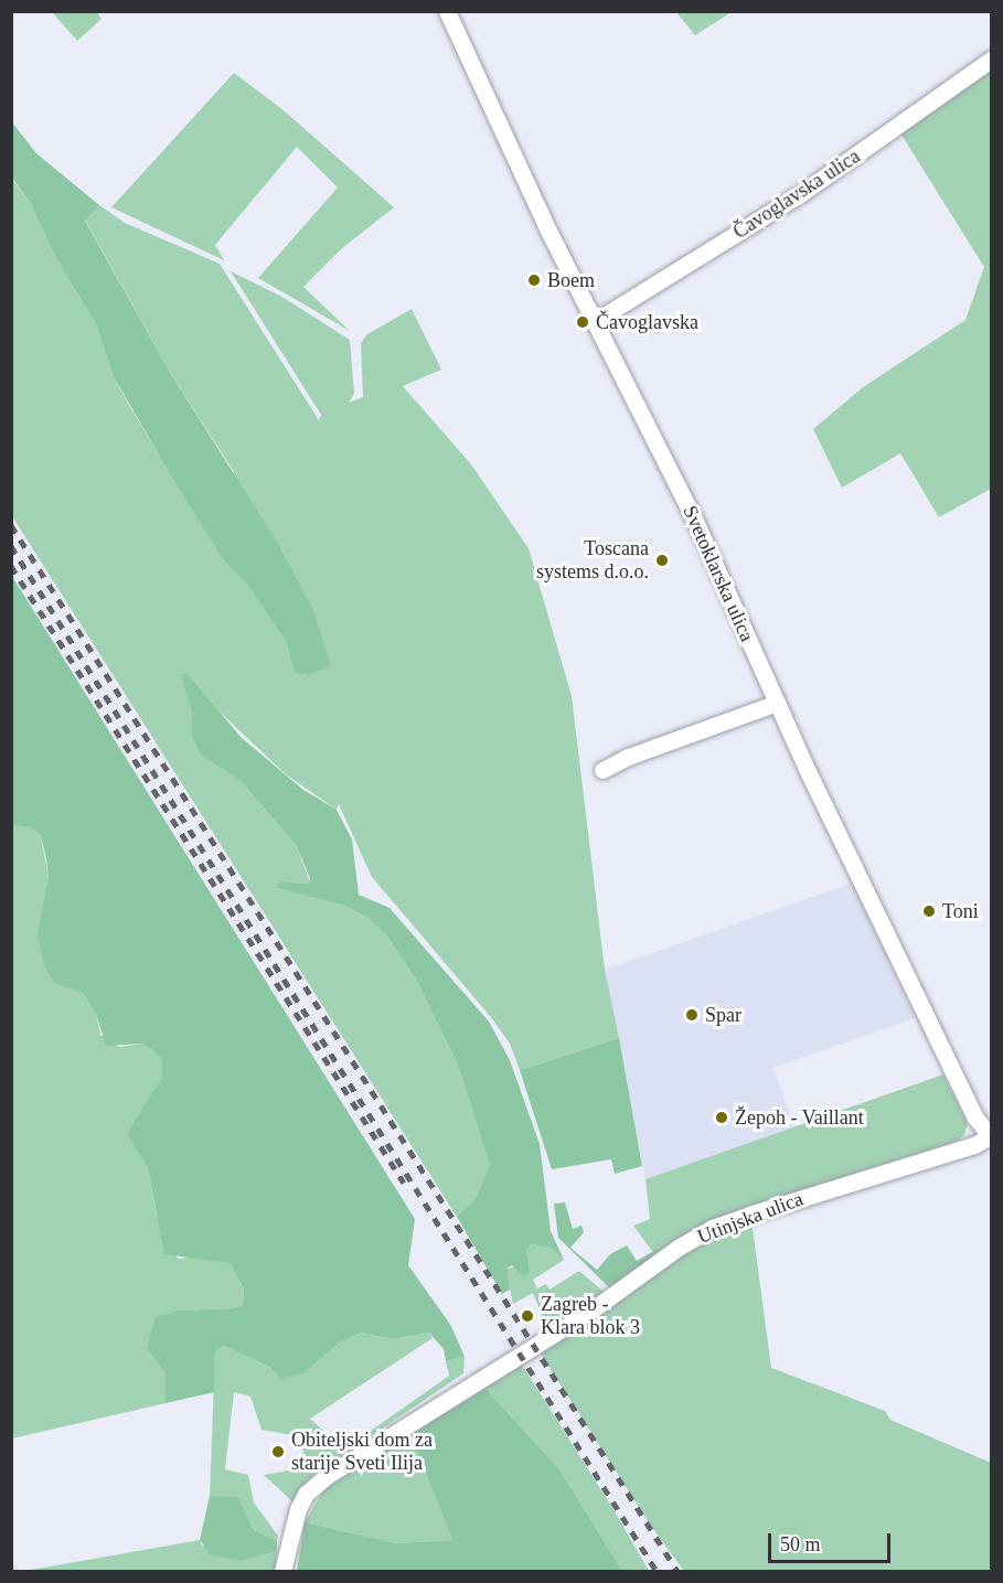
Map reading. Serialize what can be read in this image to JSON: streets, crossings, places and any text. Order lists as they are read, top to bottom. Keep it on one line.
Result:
{"streets":{"street":["Čavoglavska ulica","Svetoklarska ulica","Utinjska ulica"]},"crossings":[["Čavoglavska ulica","Svetoklarska ulica"],["Svetoklarska ulica","Utinjska ulica"]],"places":["Boem","Čavoglavska","Toscana systems d.o.o.","Toni","Spar","Žepoh - Vaillant","Zagreb - Klara blok 3","Obiteljski dom za starije Sveti Ilija"],"scale_bar":"50 m"}
